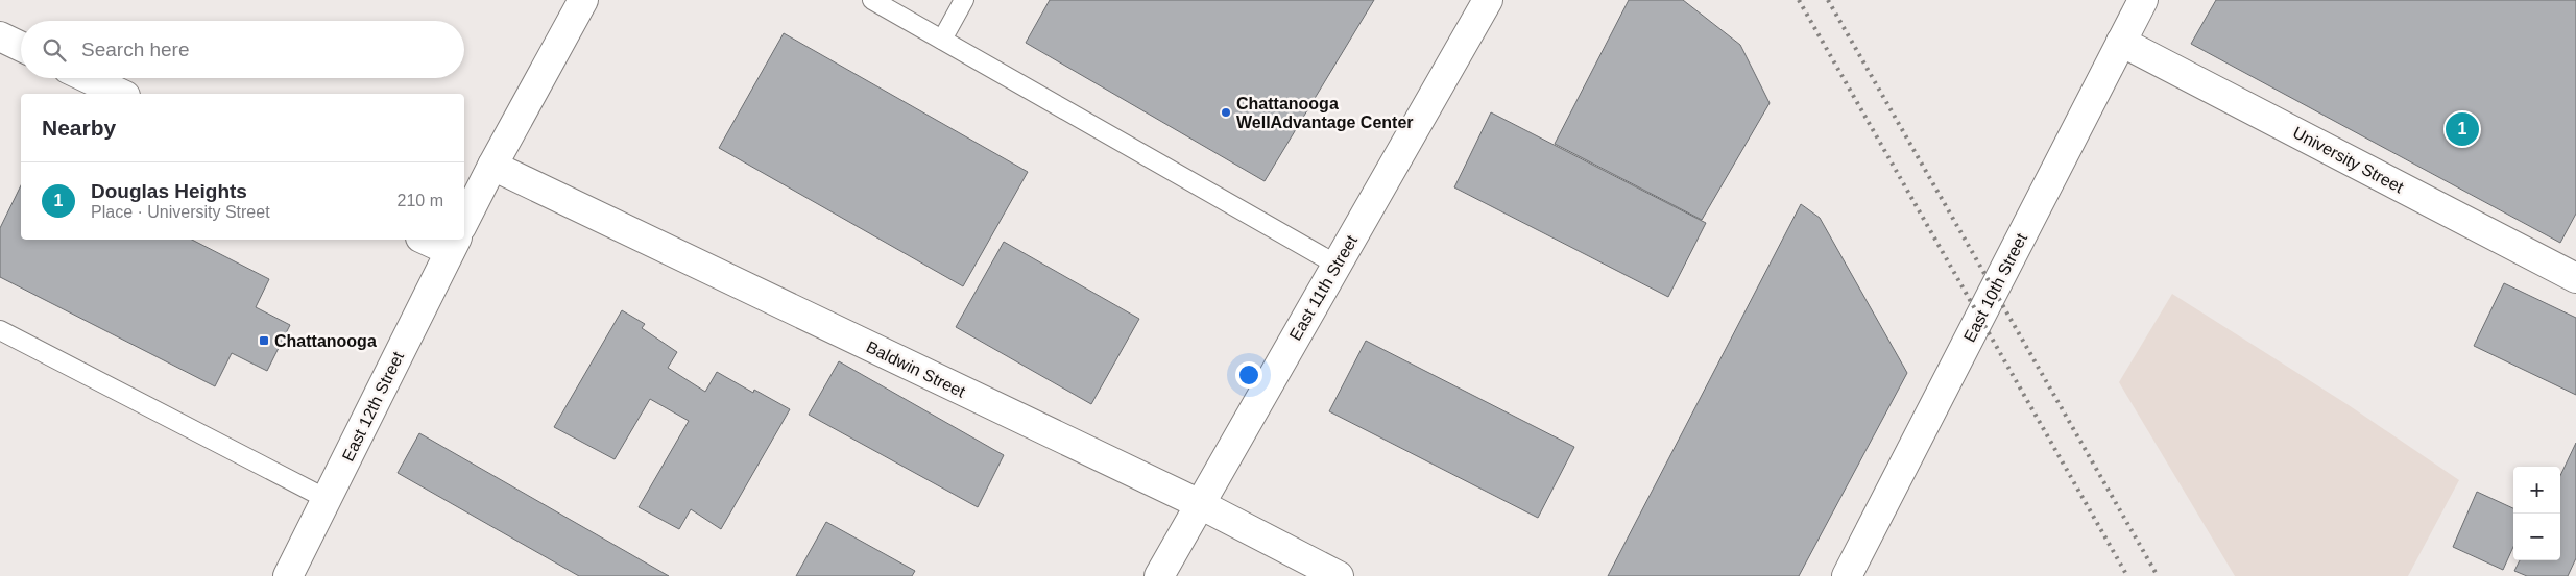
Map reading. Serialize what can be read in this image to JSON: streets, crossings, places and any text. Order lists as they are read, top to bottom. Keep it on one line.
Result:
{"streets":{"street":["University Street","East 11th Street","East 10th Street","Baldwin Street","East 12th Street"]},"crossings":[["University Street","East 10th Street"],["East 11th Street","Baldwin Street"],["Baldwin Street","East 12th Street"]],"places":{"other":["Chattanooga WellAdvantage Center"],"transit":["Chattanooga"]},"page":{"search":"Search here","heading":"Nearby","pins":"1","list":[{"mark":"1","name":"Douglas Heights","note":"Place · University Street","value":"210 m"}],"map_buttons":["+","−"]}}
